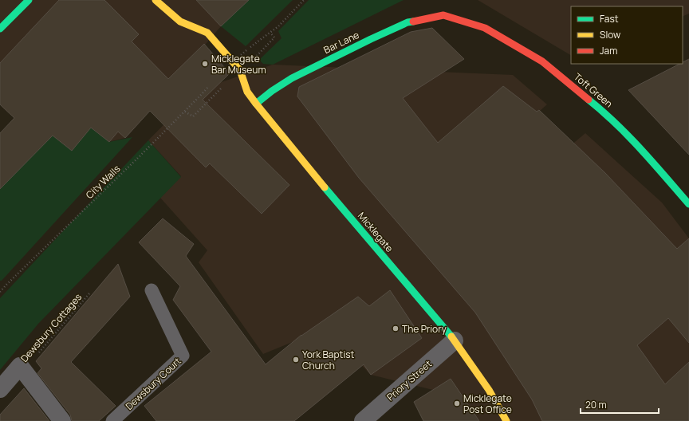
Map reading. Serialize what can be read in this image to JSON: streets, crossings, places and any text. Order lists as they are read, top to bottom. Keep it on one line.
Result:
{"streets":{"street":["Bar Lane","Toft Green","Micklegate","Priory Street"],"lane":["Dewsbury Court"],"path":["City Walls","Dewsbury Cottages"]},"crossings":[["Bar Lane","Toft Green"],["Bar Lane","Micklegate"],["Micklegate","Priory Street"]],"places":["Micklegate Bar Museum","The Priory","York Baptist Church","Micklegate Post Office"],"legend":["Fast","Slow","Jam"],"scale_bar":"20 m"}
